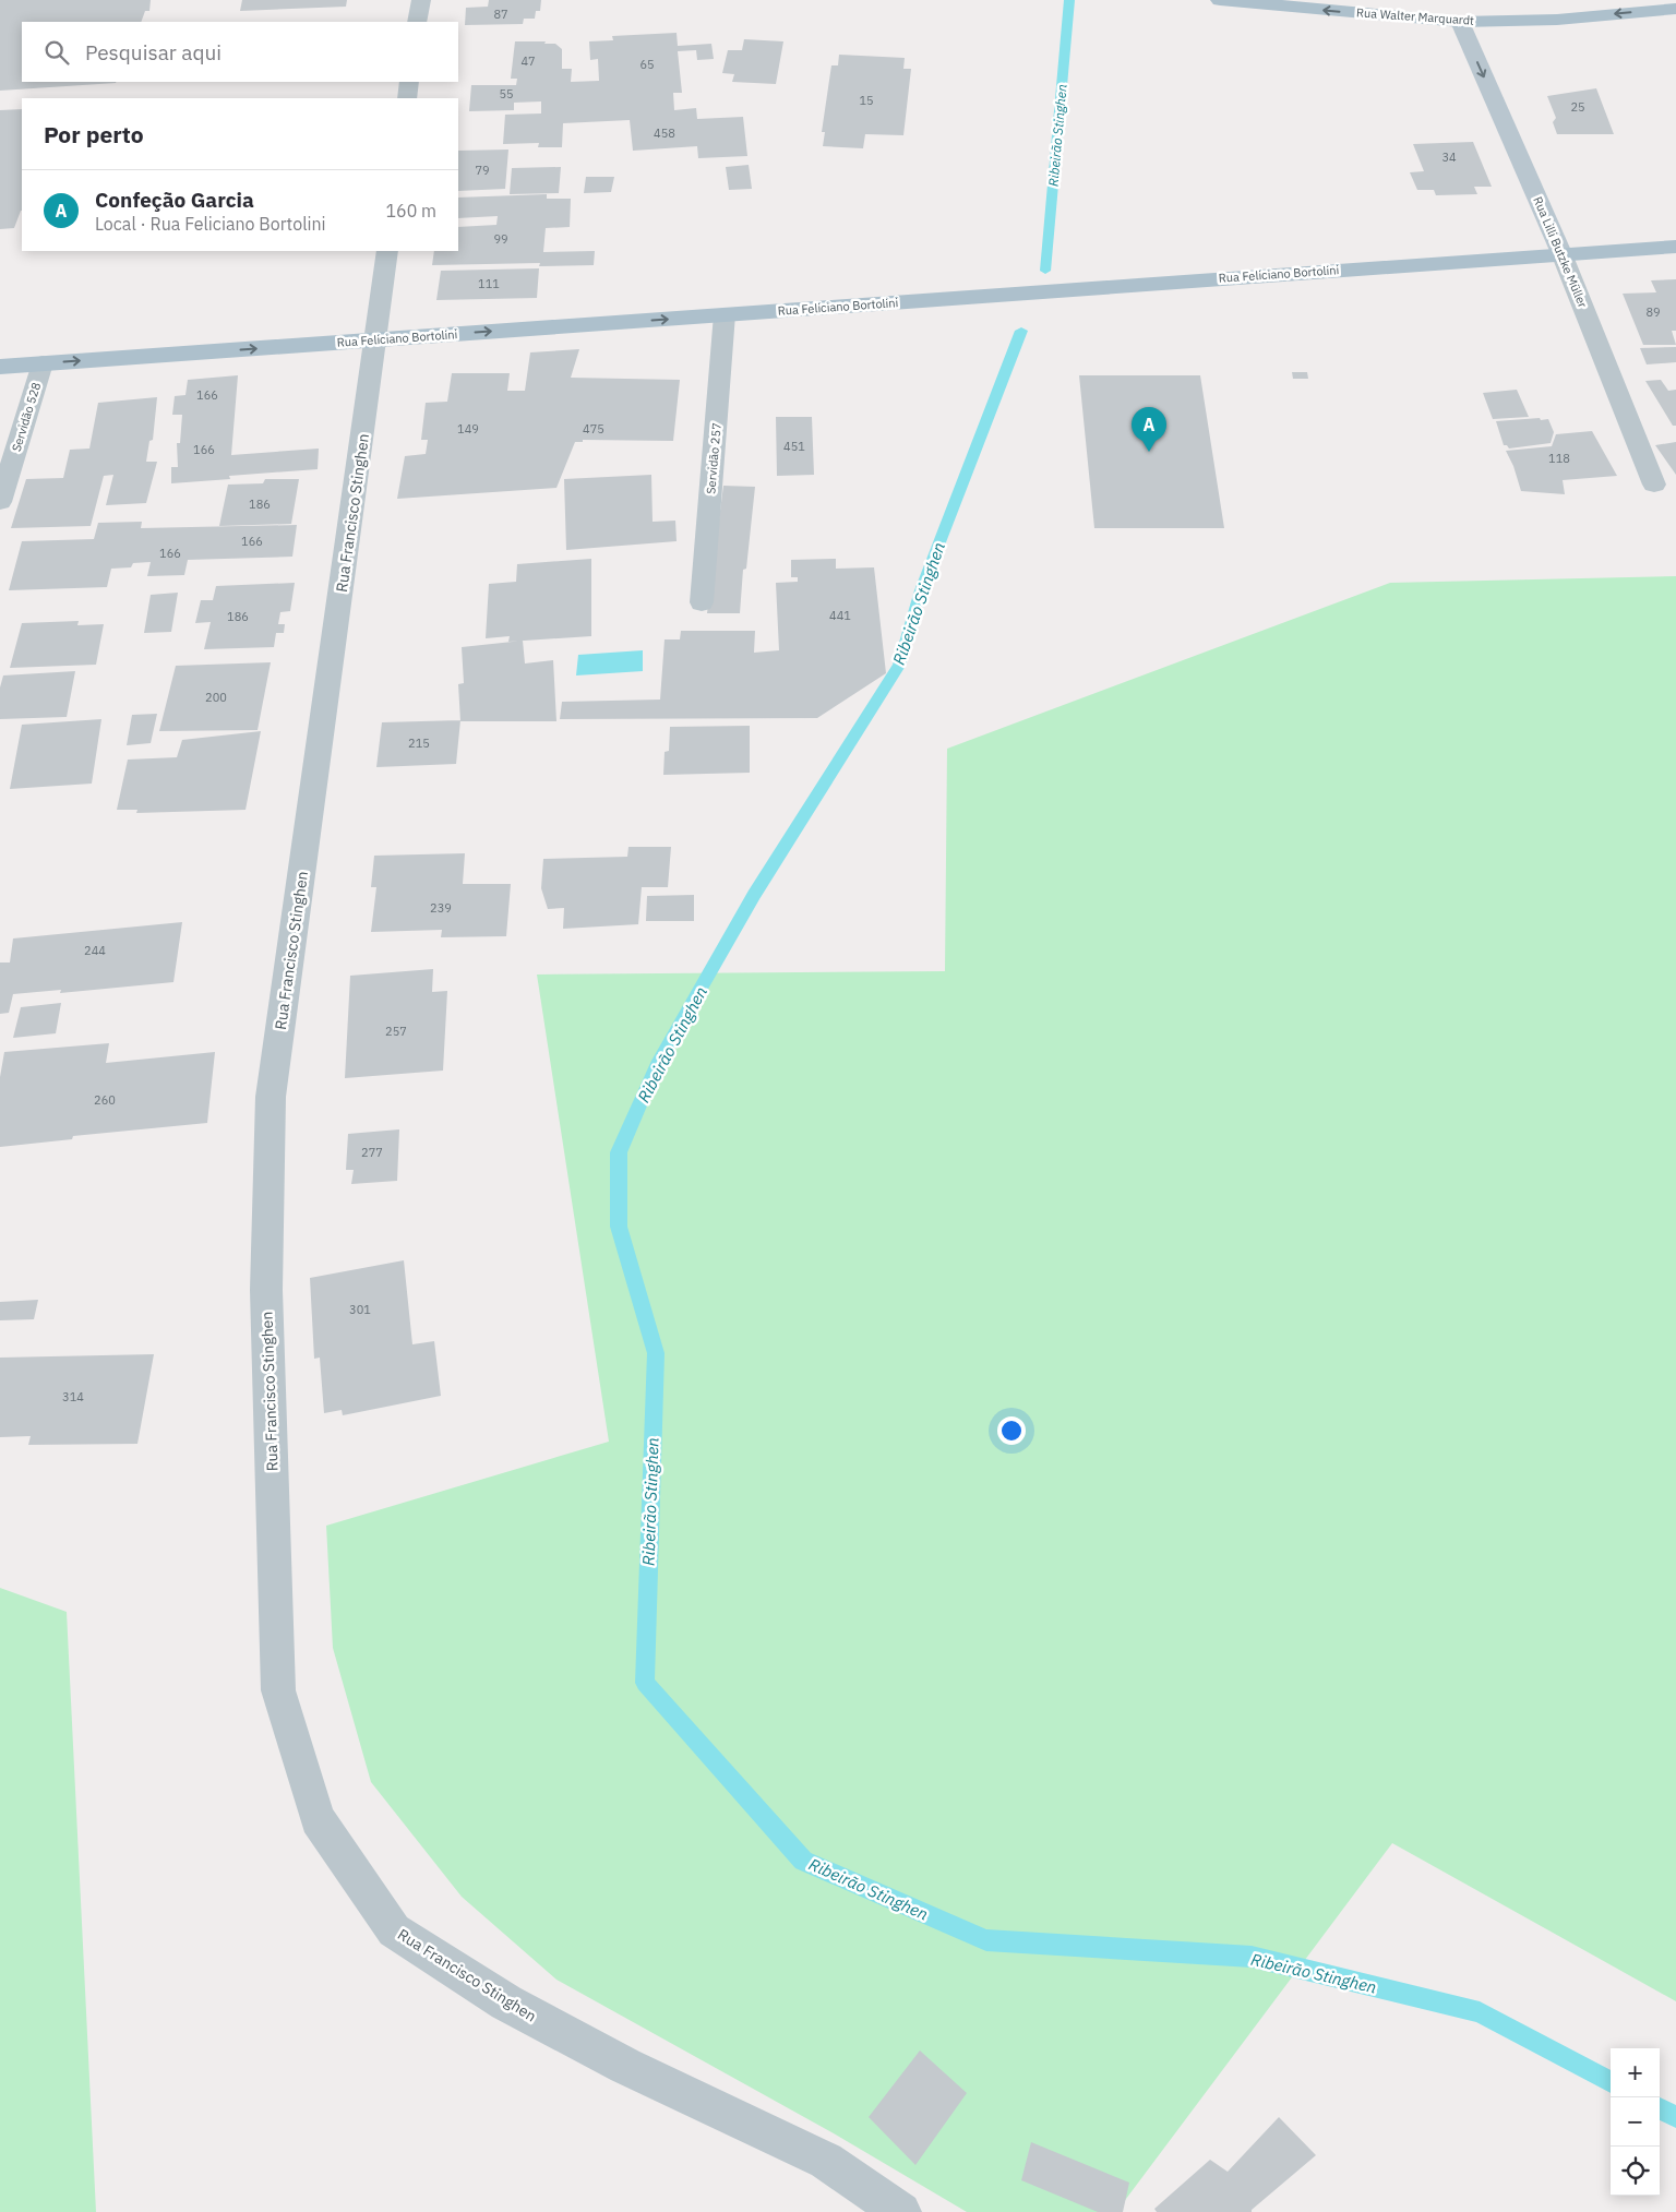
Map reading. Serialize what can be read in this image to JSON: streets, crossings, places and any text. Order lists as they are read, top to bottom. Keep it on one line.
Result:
{"streets":{"main road":["Rua Walter Marquardt","Rua Feliciano Bortolini"],"street":["Rua Lilli Butzke Müller","Servidão 528","Servidão 257","Rua Francisco Stinghen"]},"crossings":[["Rua Walter Marquardt","Rua Lilli Butzke Müller"],["Rua Lilli Butzke Müller","Rua Feliciano Bortolini"],["Rua Feliciano Bortolini","Servidão 528"],["Rua Feliciano Bortolini","Servidão 257"],["Rua Feliciano Bortolini","Rua Francisco Stinghen"]],"one_way":["Rua Walter Marquardt","Rua Lilli Butzke Müller","Rua Feliciano Bortolini"],"water":["Ribeirão Stinghen"],"house_numbers":["87","47","65","55","15","25","458","34","79","99","111","89","166","149","475","451","166","118","186","166","166","441","186","200","215","239","244","257","260","277","301","314"],"page":{"search":"Pesquisar aqui","heading":"Por perto","list":[{"mark":"A","name":"Confeção Garcia","note":"Local · Rua Feliciano Bortolini","value":"160 m"}],"pins":"A","map_buttons":["+","−"]}}
